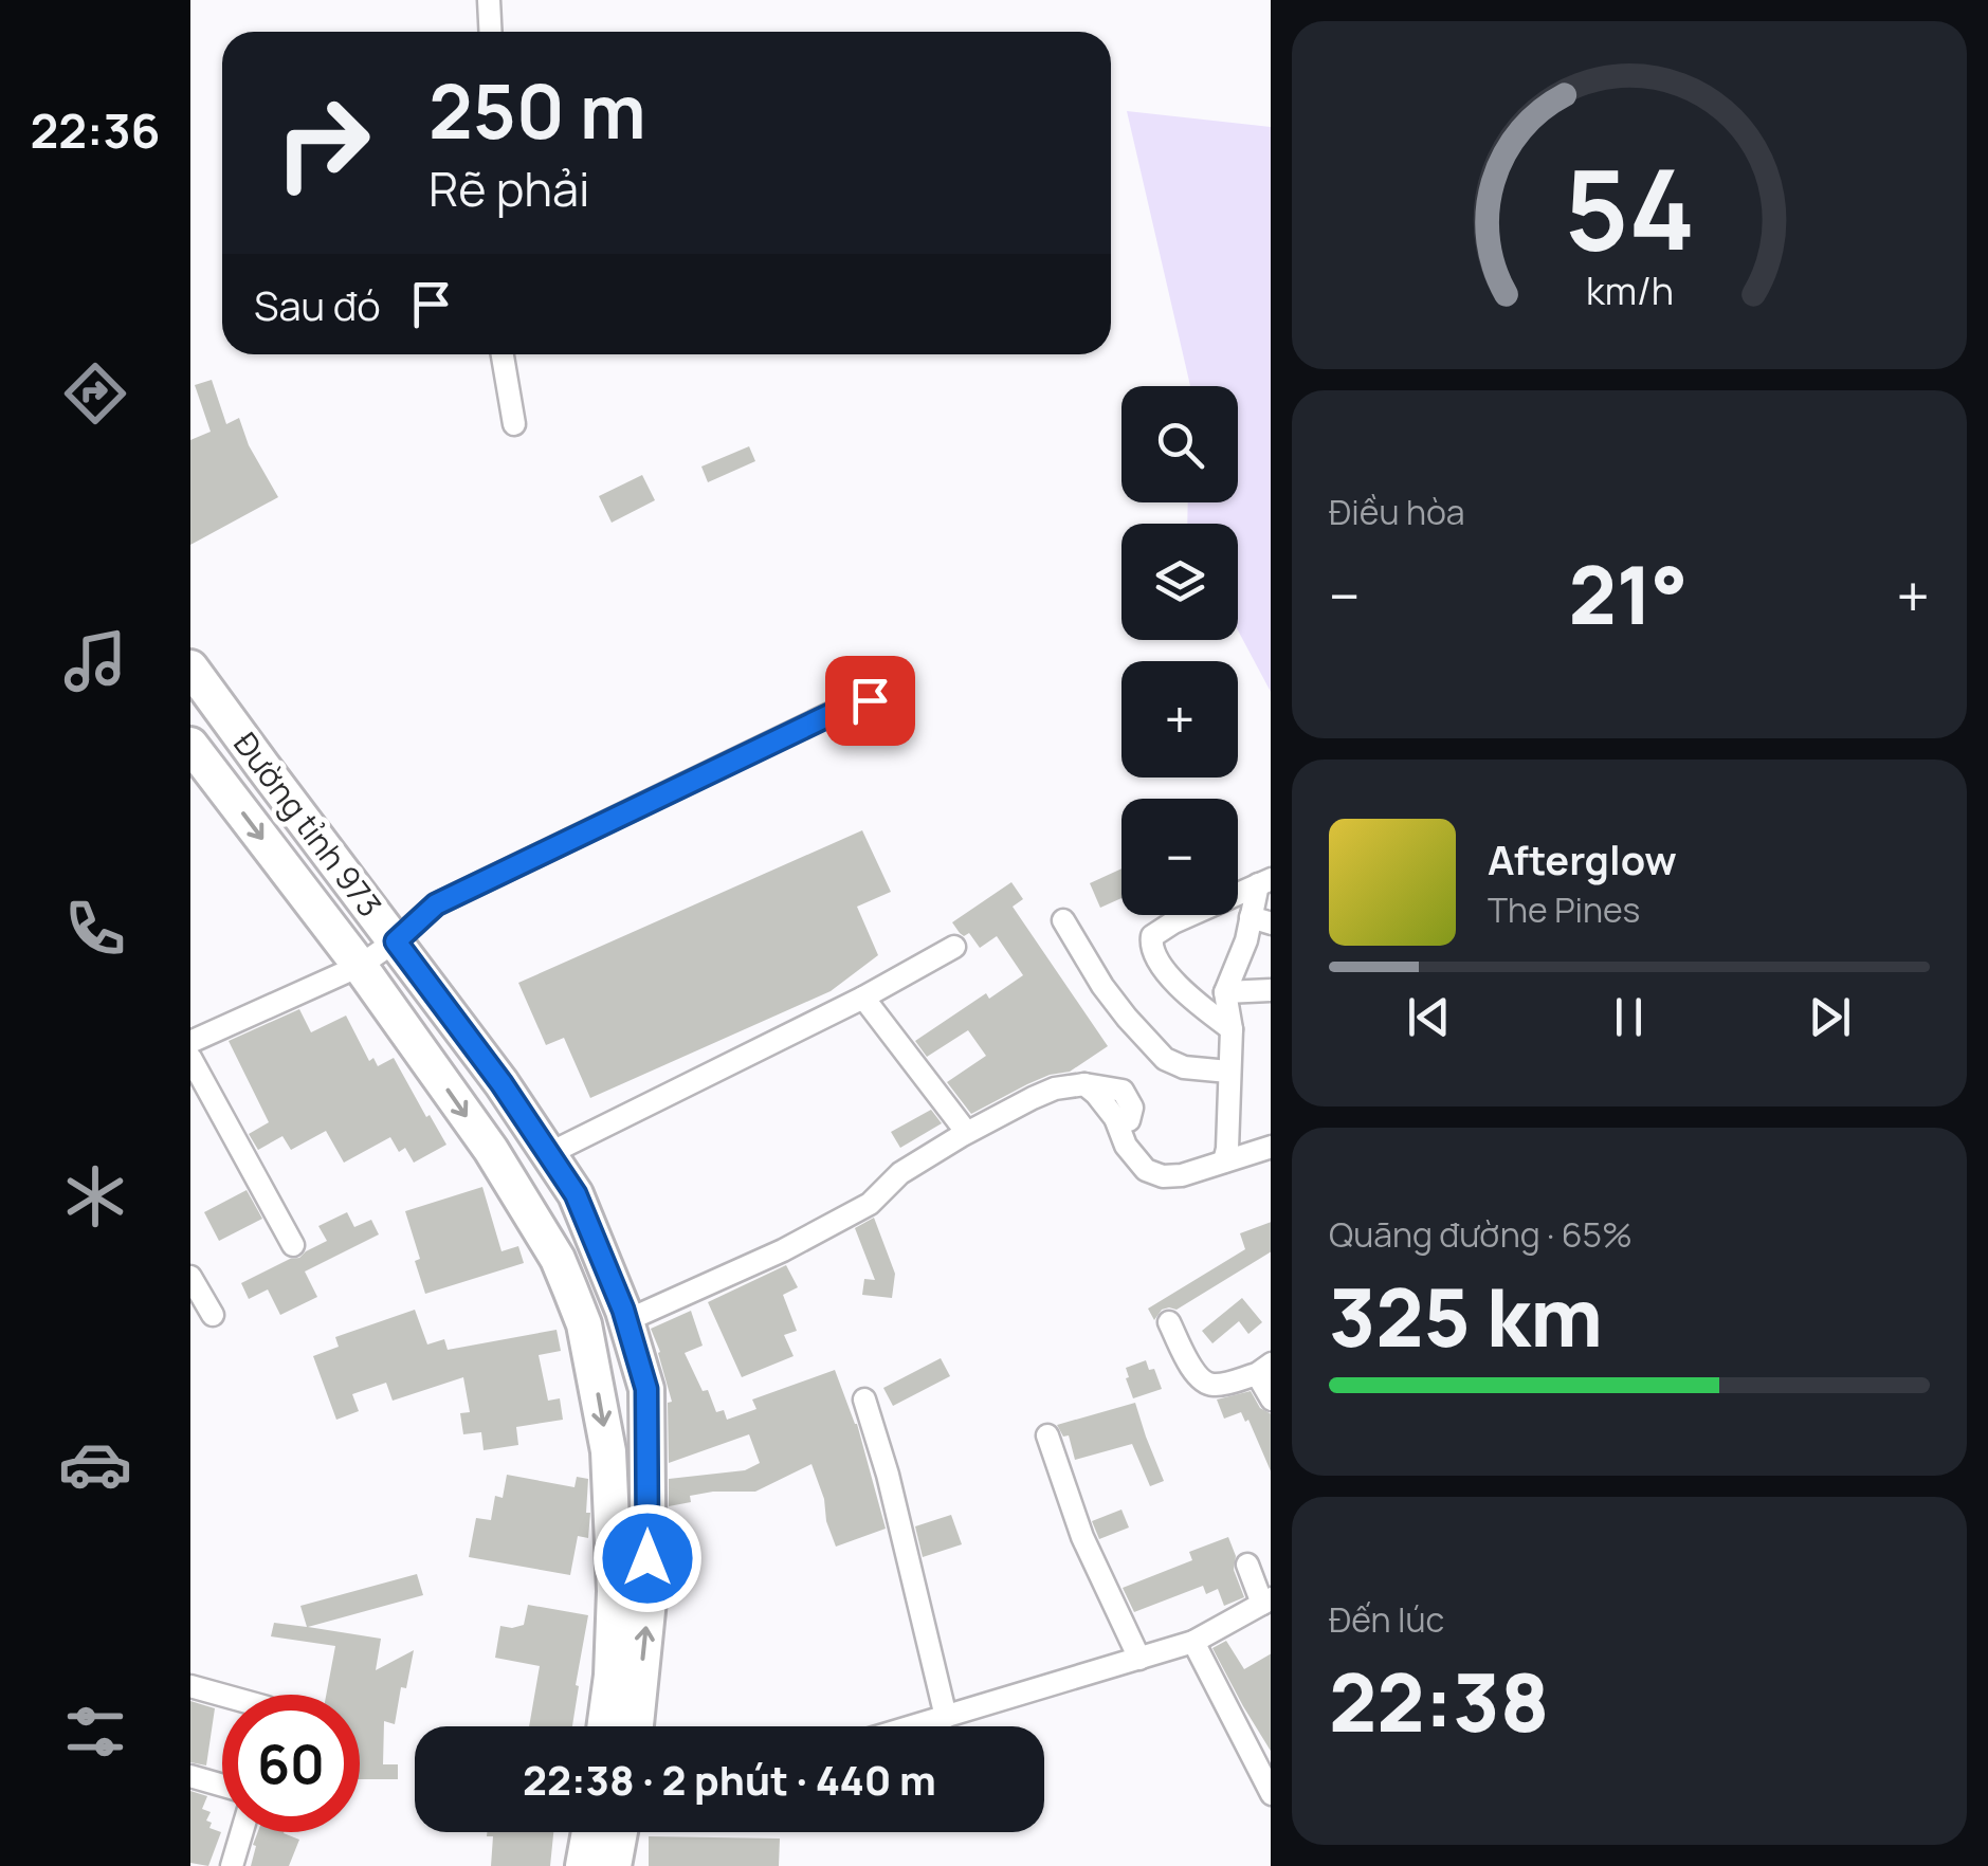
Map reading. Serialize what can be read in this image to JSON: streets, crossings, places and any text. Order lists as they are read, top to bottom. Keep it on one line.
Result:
{"streets":{"main road":["Đường tỉnh 973"]},"page":{"tabs":"22:36","turn":["250 m","Rẽ phải"],"then":"Sau đó","map_buttons":["+","−"],"tile":["Điều hòa",["Quãng đường · 65%","325 km"],["Đến lúc","22:38"]],"heat":["−","21°","+"],"song":["Afterglow","The Pines"],"limit":"60","trip":"22:38 · 2 phút · 440 m","gauge":["54","km/h"]}}
